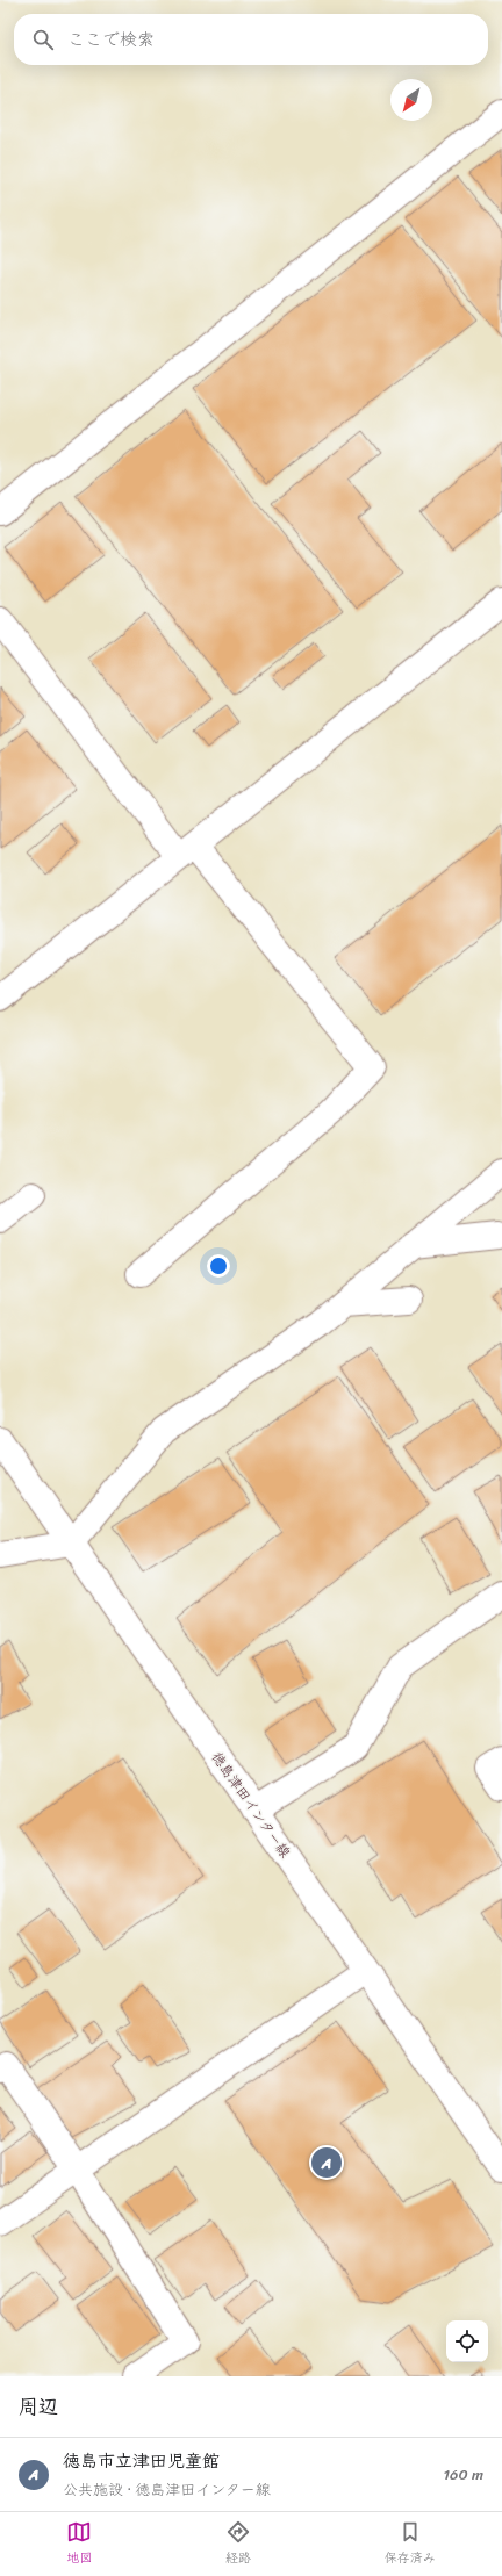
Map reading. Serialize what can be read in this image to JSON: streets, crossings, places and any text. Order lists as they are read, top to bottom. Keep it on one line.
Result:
{"streets":{"street":["徳島津田インター線"]},"north":"bottom left","page":{"search":"ここで検索","pins":"A","heading":"周辺","list":[{"mark":"A","name":"徳島市立津田児童館","note":"公共施設 · 徳島津田インター線","value":"160 m"}],"nav":["地図","経路","保存済み"]}}
